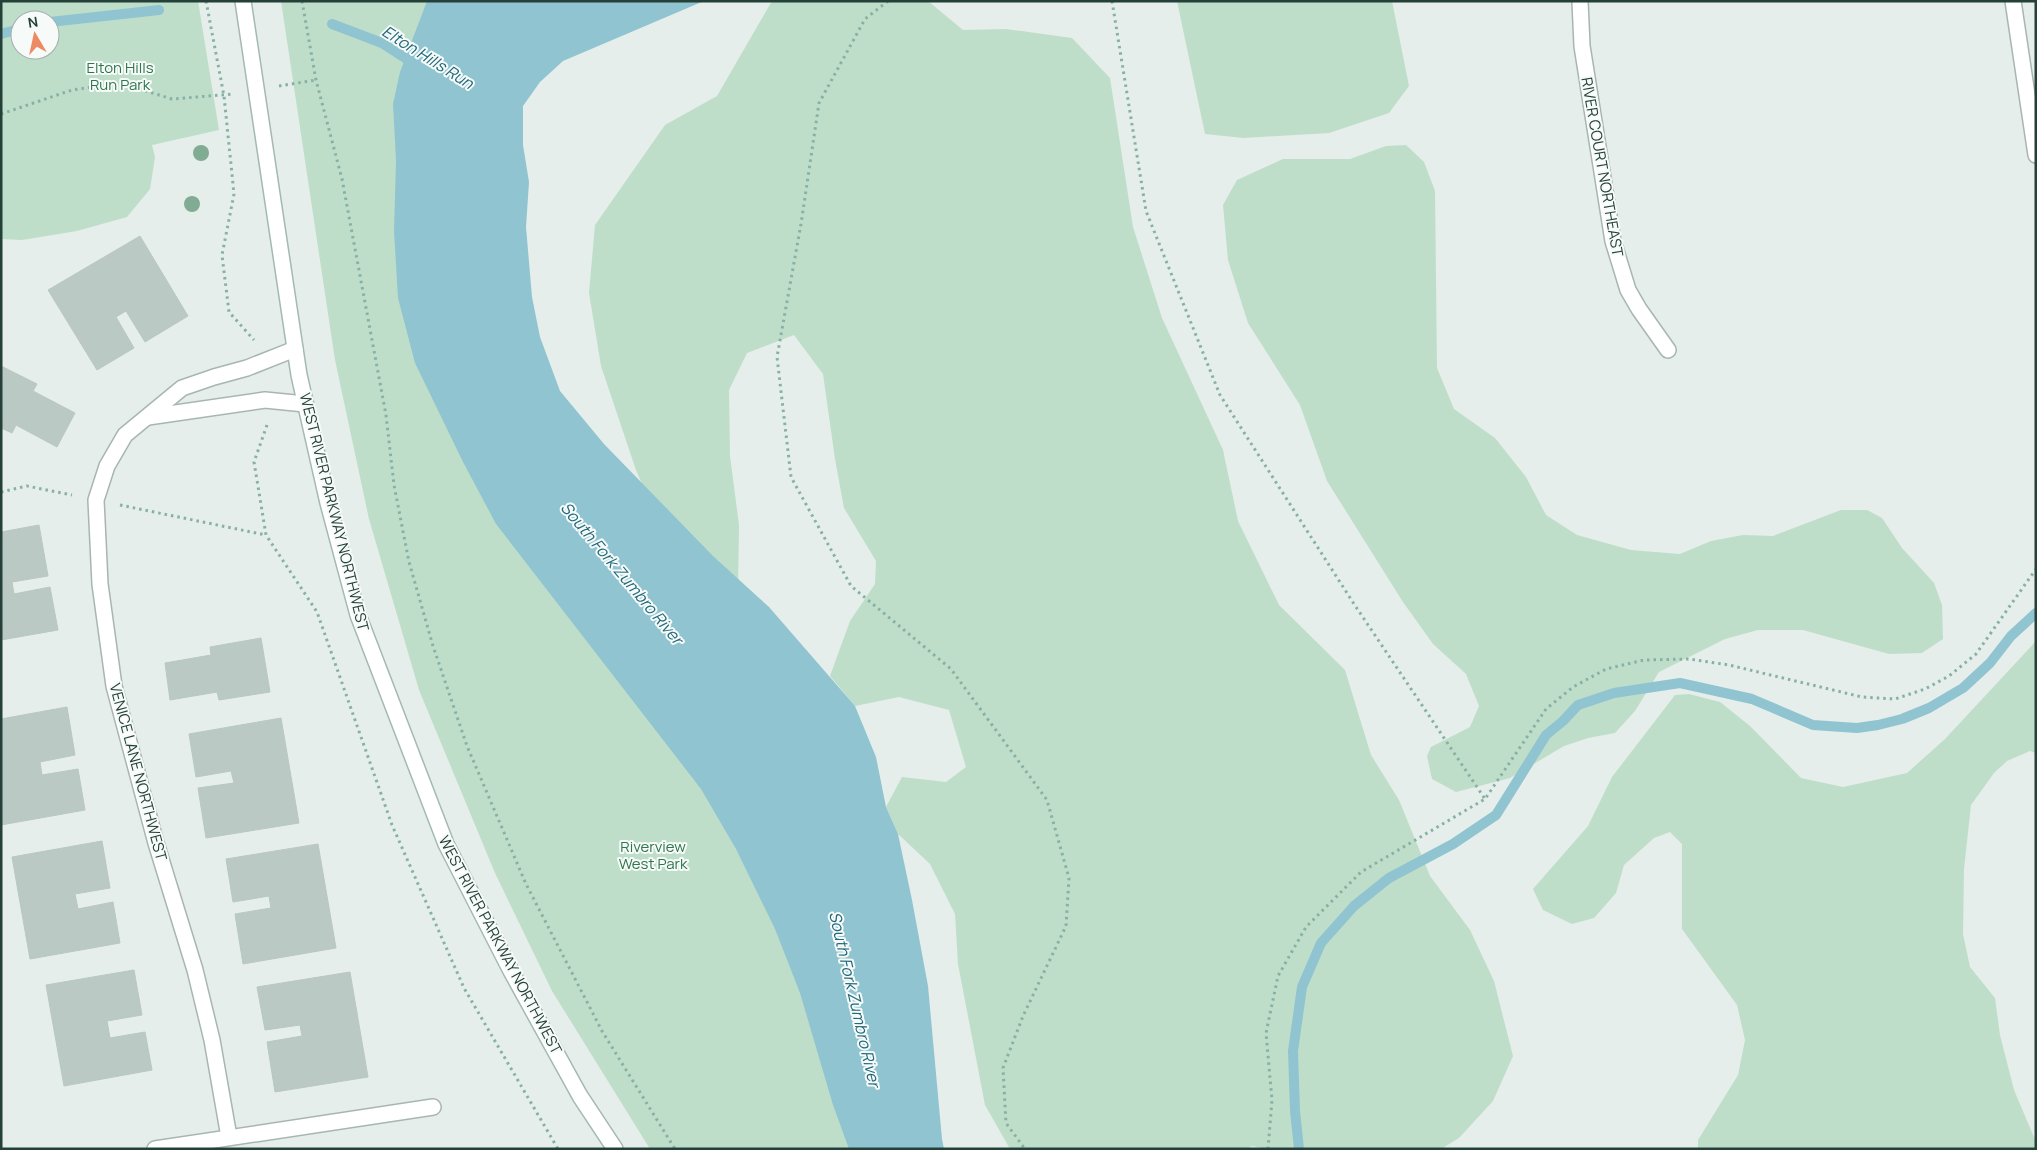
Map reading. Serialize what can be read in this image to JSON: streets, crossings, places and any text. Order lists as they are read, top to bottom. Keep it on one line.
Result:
{"streets":{"street":["RIVER COURT NORTHEAST","WEST RIVER PARKWAY NORTHWEST","VENICE LANE NORTHWEST"]},"crossings":[["WEST RIVER PARKWAY NORTHWEST","VENICE LANE NORTHWEST"]],"water":["Elton Hills Run","South Fork Zumbro River"],"parks":["Elton Hills Run Park","Riverview West Park"],"north":"top"}
